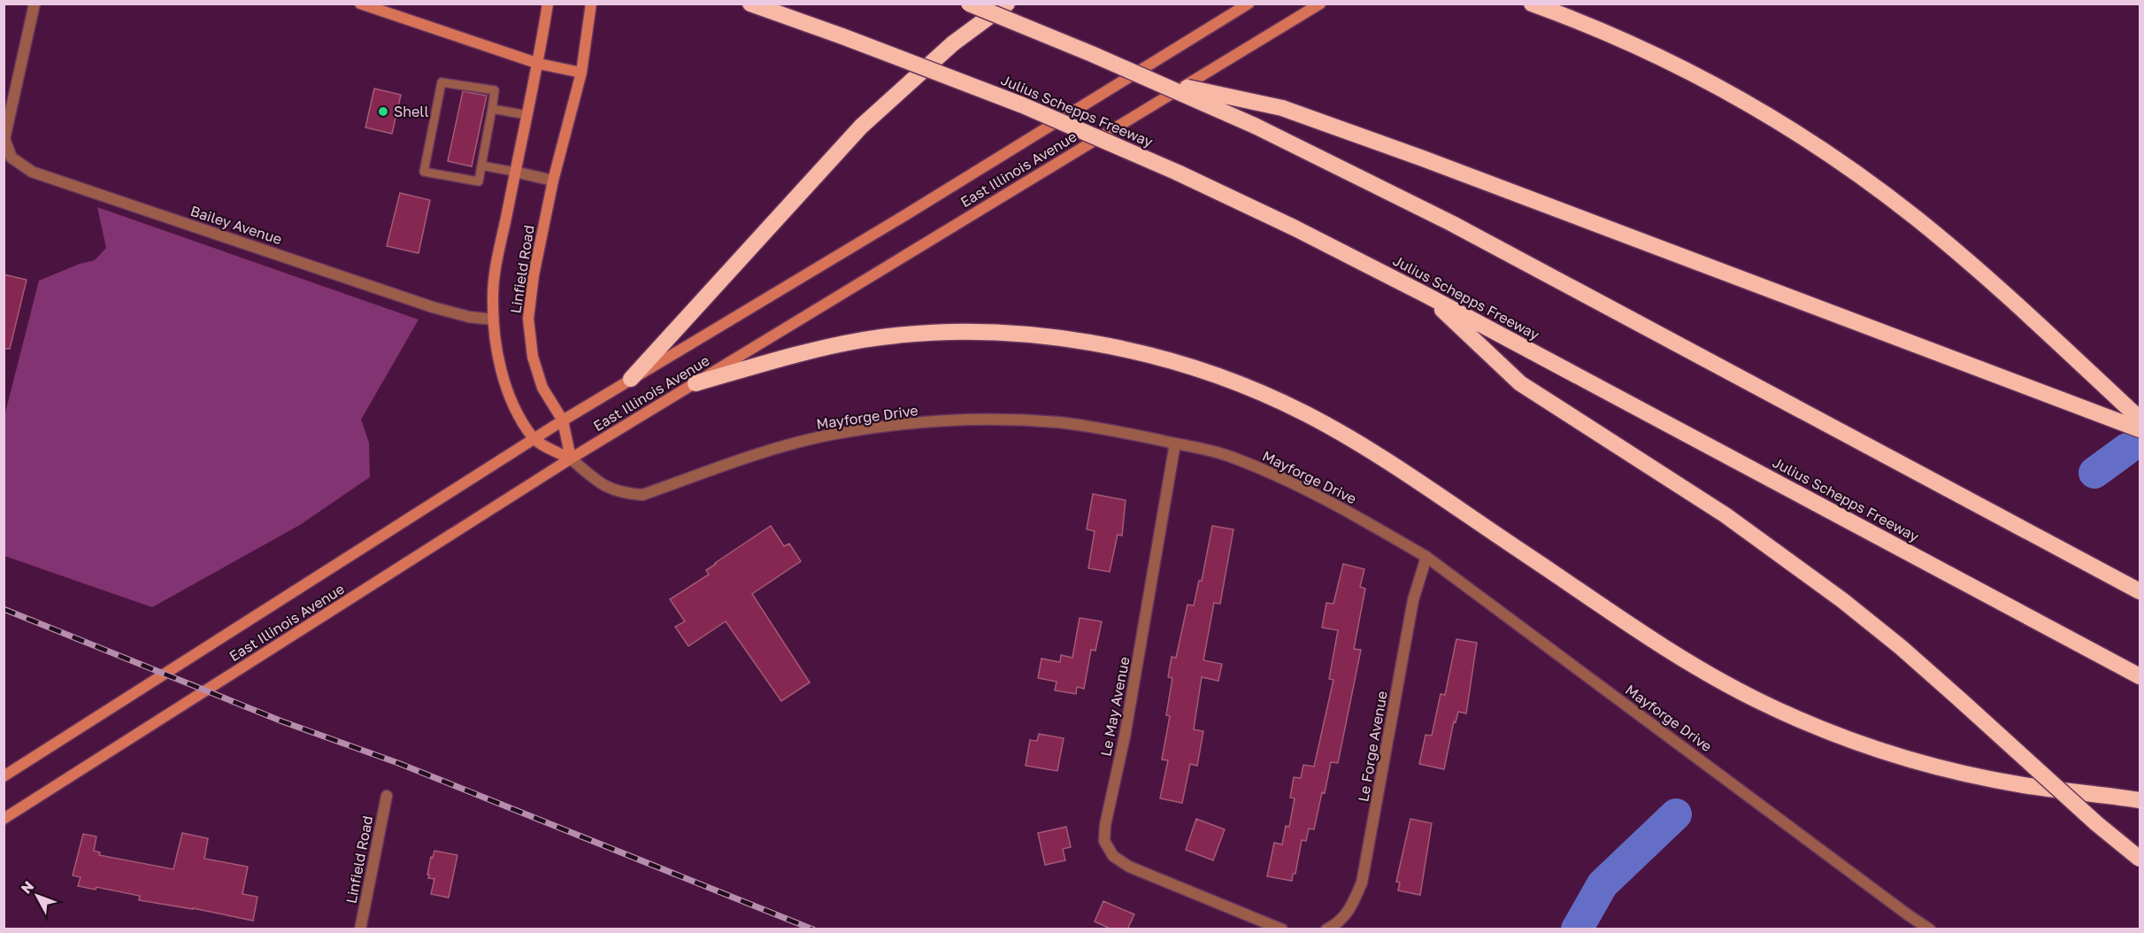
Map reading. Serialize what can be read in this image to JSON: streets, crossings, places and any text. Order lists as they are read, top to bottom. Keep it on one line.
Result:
{"streets":{"highway":["Julius Schepps Freeway"],"main road":["East Illinois Avenue","Linfield Road"],"street":["Bailey Avenue","Mayforge Drive","Le May Avenue","Le Forge Avenue"]},"crossings":[["East Illinois Avenue","Linfield Road"],["East Illinois Avenue","Mayforge Drive"],["Bailey Avenue","Linfield Road"],["Linfield Road","Mayforge Drive"],["Mayforge Drive","Le May Avenue"],["Mayforge Drive","Le Forge Avenue"]],"places":["Shell"],"north":"top left"}
